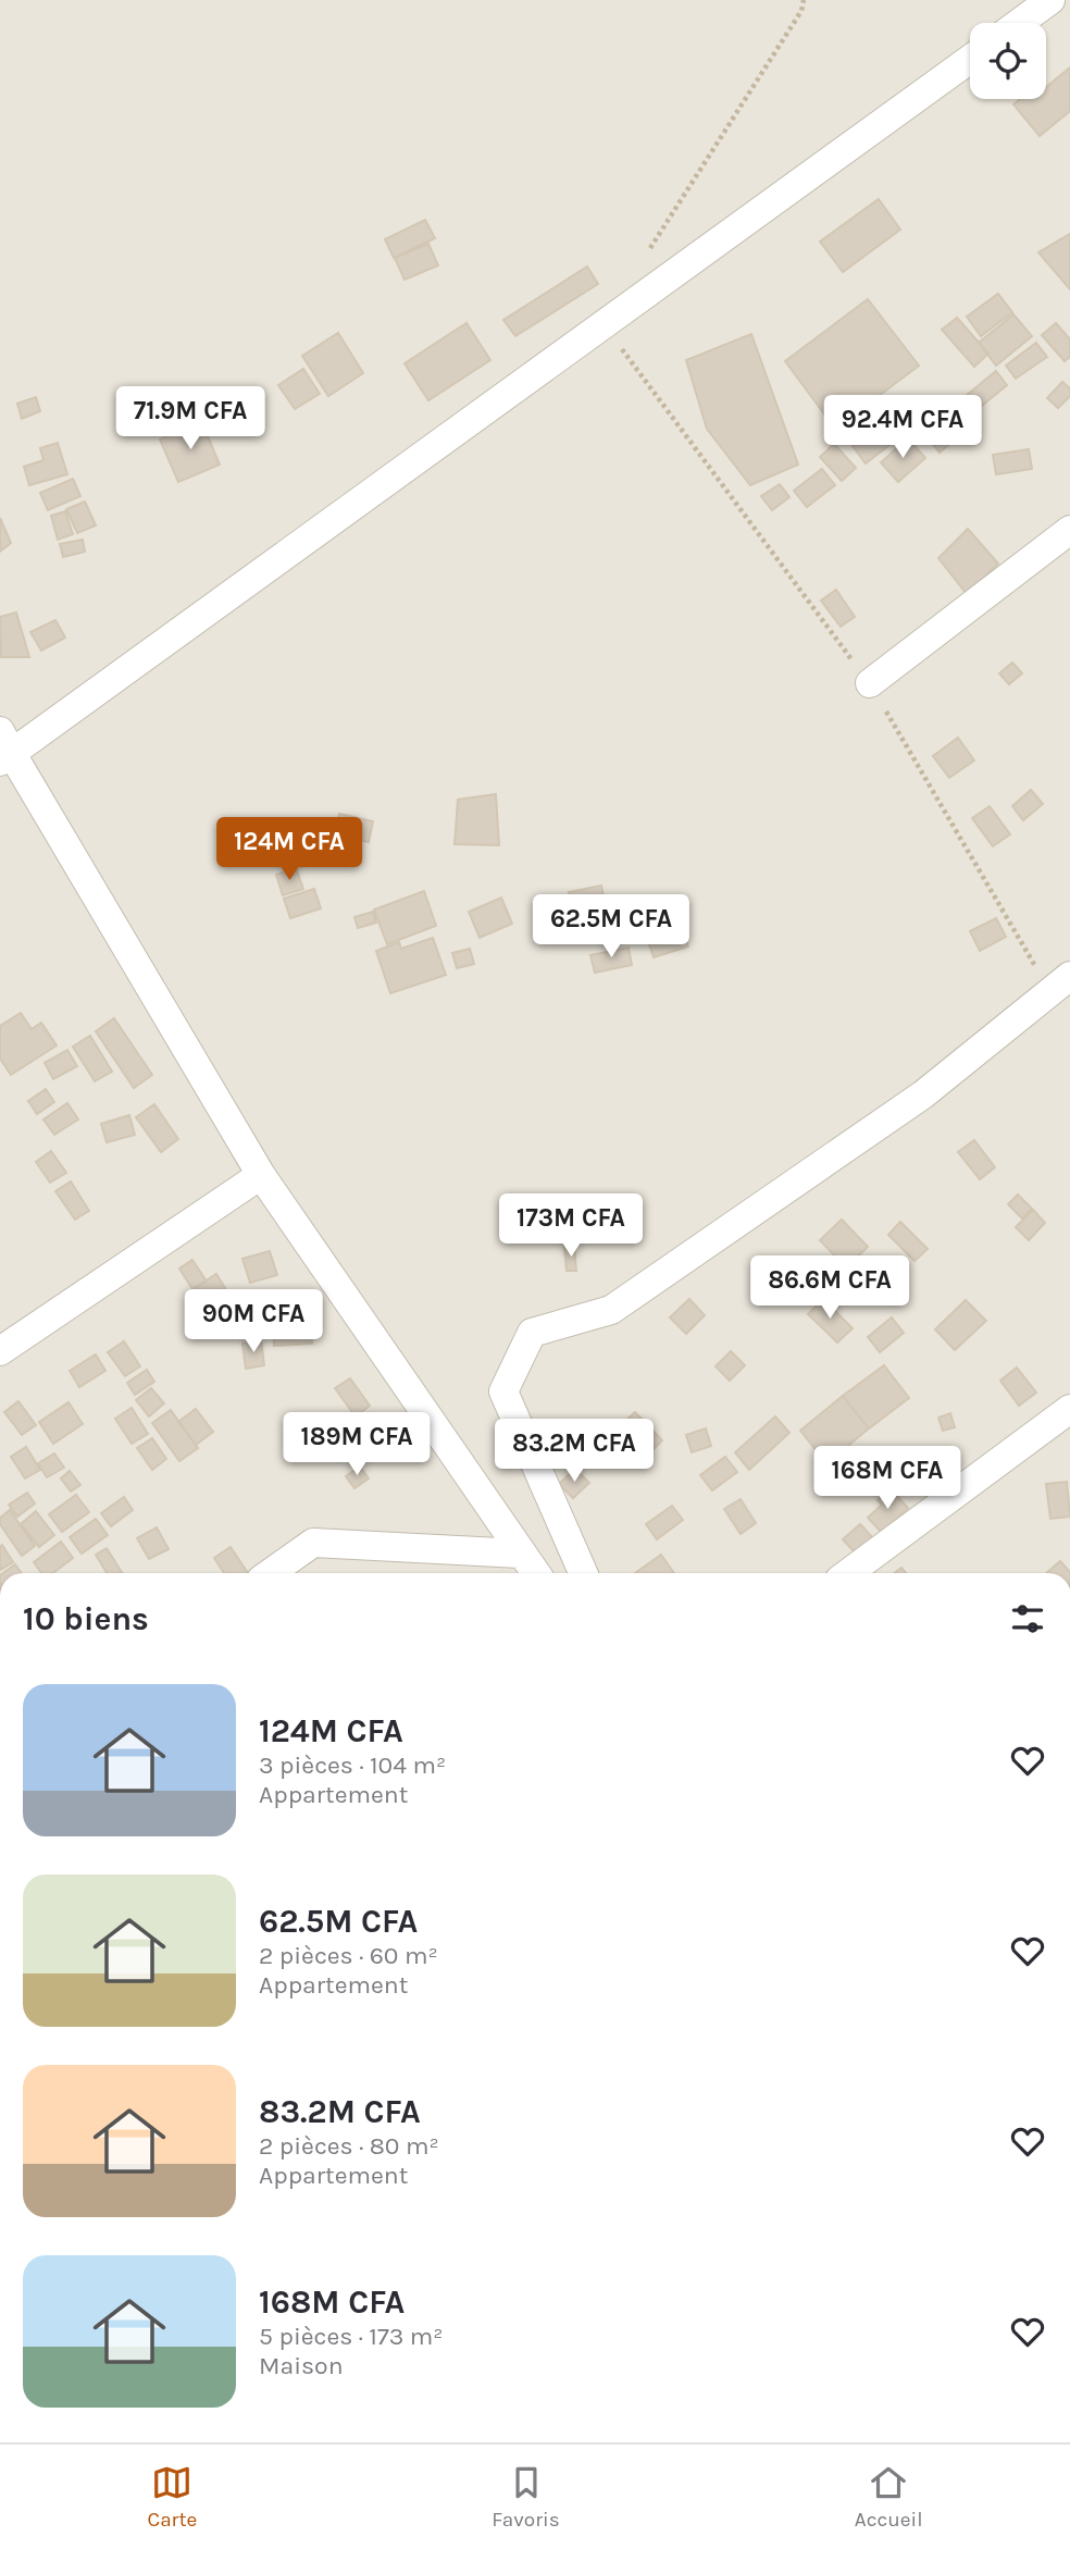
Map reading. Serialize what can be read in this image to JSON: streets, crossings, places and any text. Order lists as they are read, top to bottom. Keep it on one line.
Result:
{"page":{"price":["71.9M CFA","92.4M CFA","124M CFA","62.5M CFA","173M CFA","86.6M CFA","90M CFA","189M CFA","83.2M CFA","168M CFA"],"heading":"10 biens","list":[{"name":"124M CFA","note":"3 pièces · 104 m² · Appartement"},{"name":"62.5M CFA","note":"2 pièces · 60 m² · Appartement"},{"name":"83.2M CFA","note":"2 pièces · 80 m² · Appartement"},{"name":"168M CFA","note":"5 pièces · 173 m² · Maison"}],"tabs":["Carte","Favoris","Accueil"]}}
